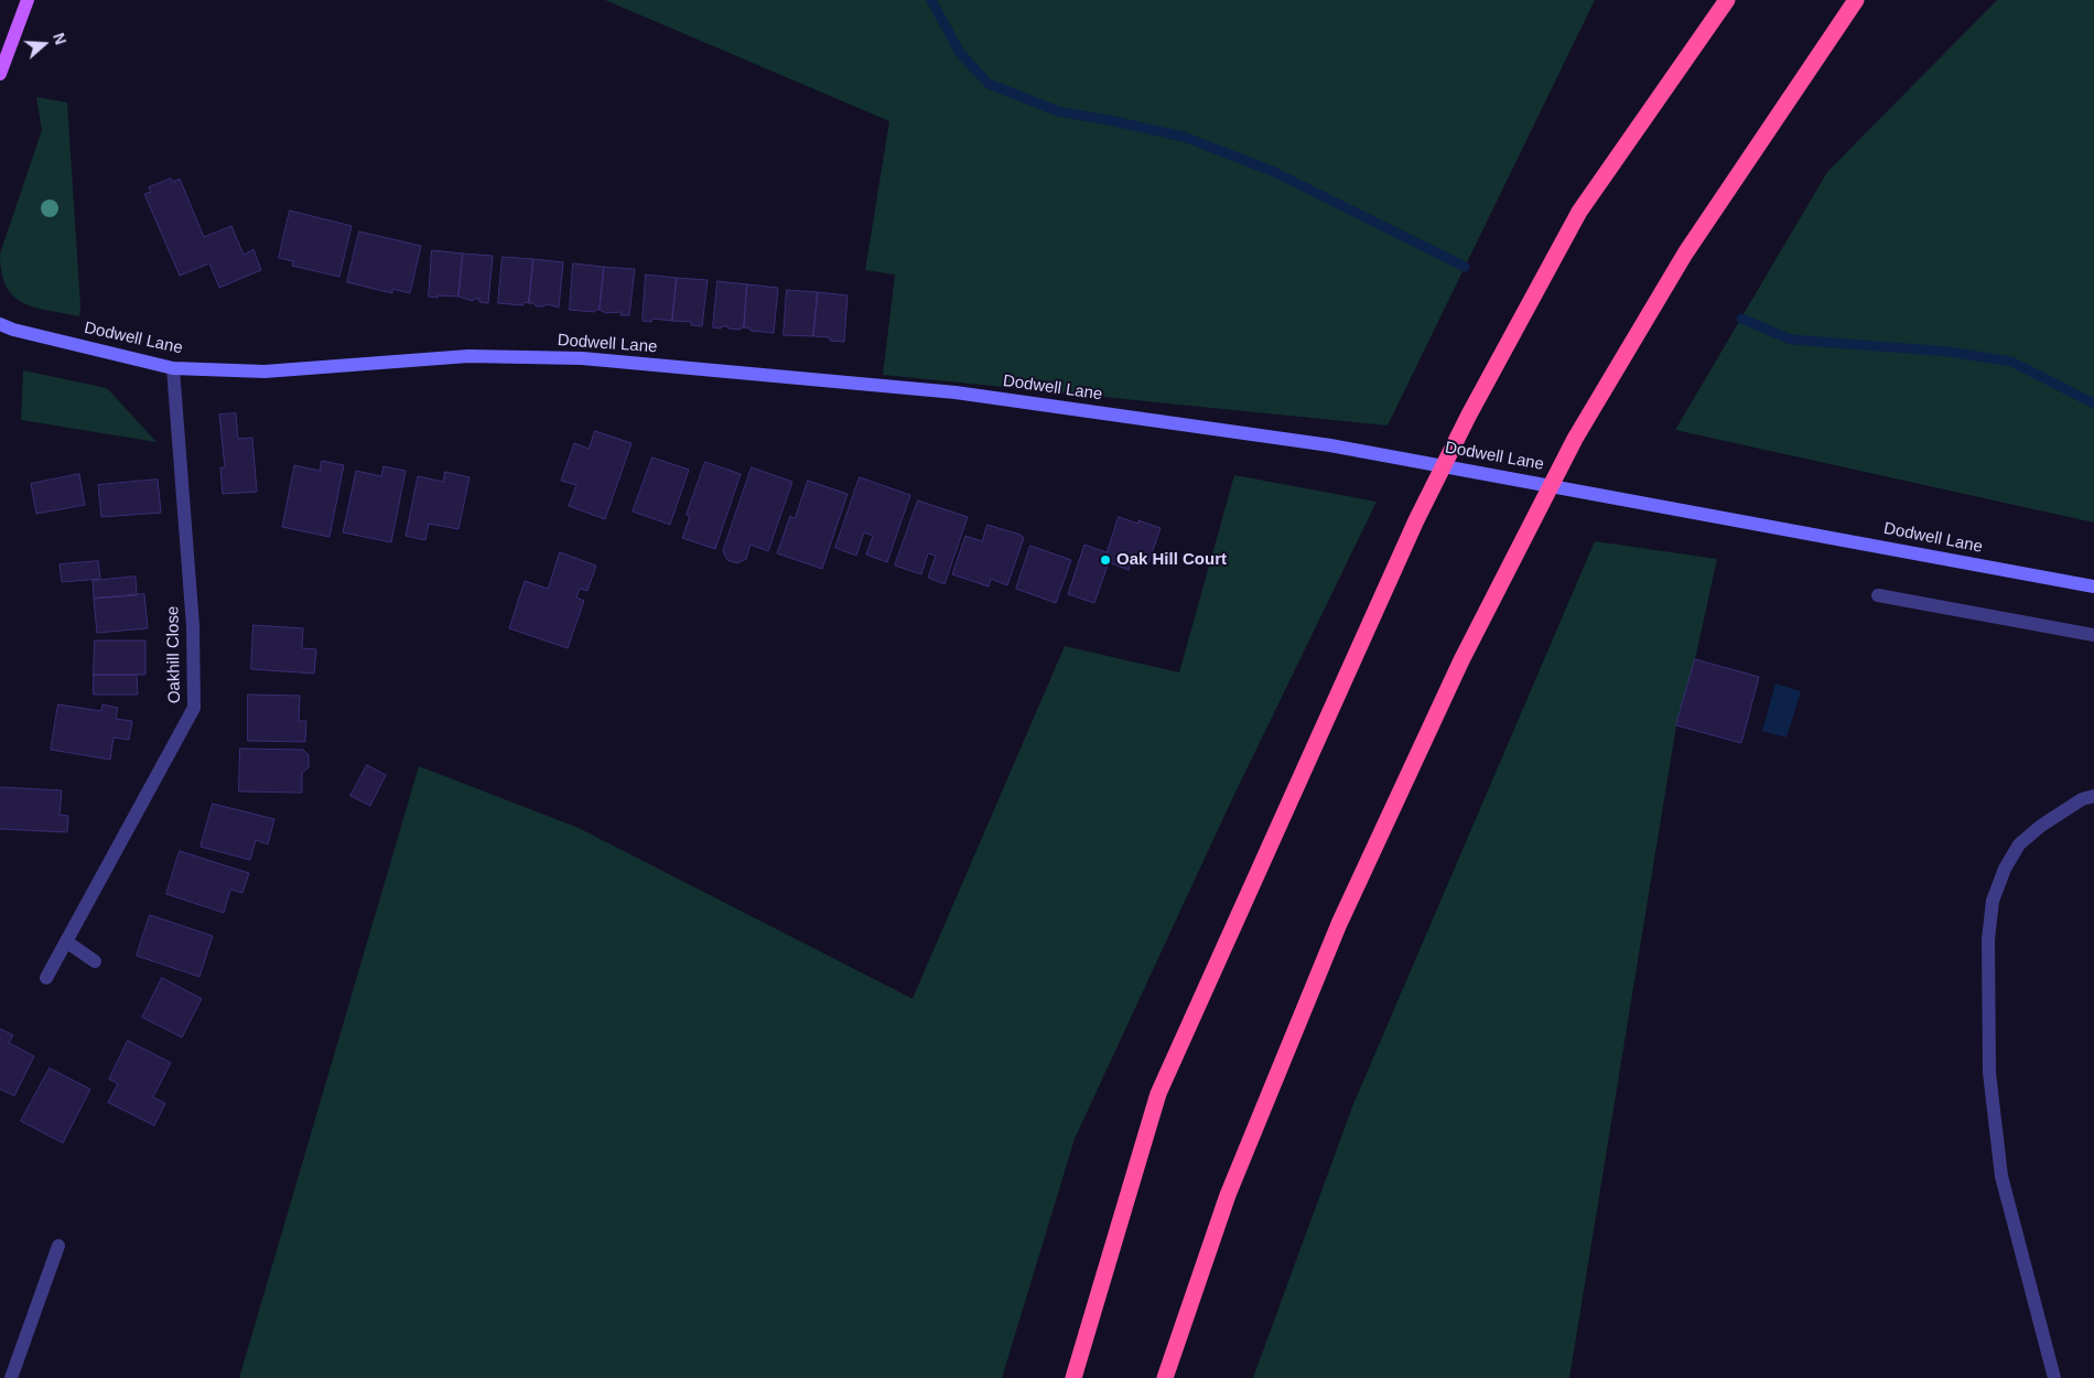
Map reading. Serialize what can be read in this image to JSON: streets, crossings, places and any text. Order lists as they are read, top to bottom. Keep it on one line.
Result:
{"streets":{"street":["Dodwell Lane","Oakhill Close"]},"crossings":[["Dodwell Lane","Oakhill Close"]],"places":["Oak Hill Court"],"north":"right"}
